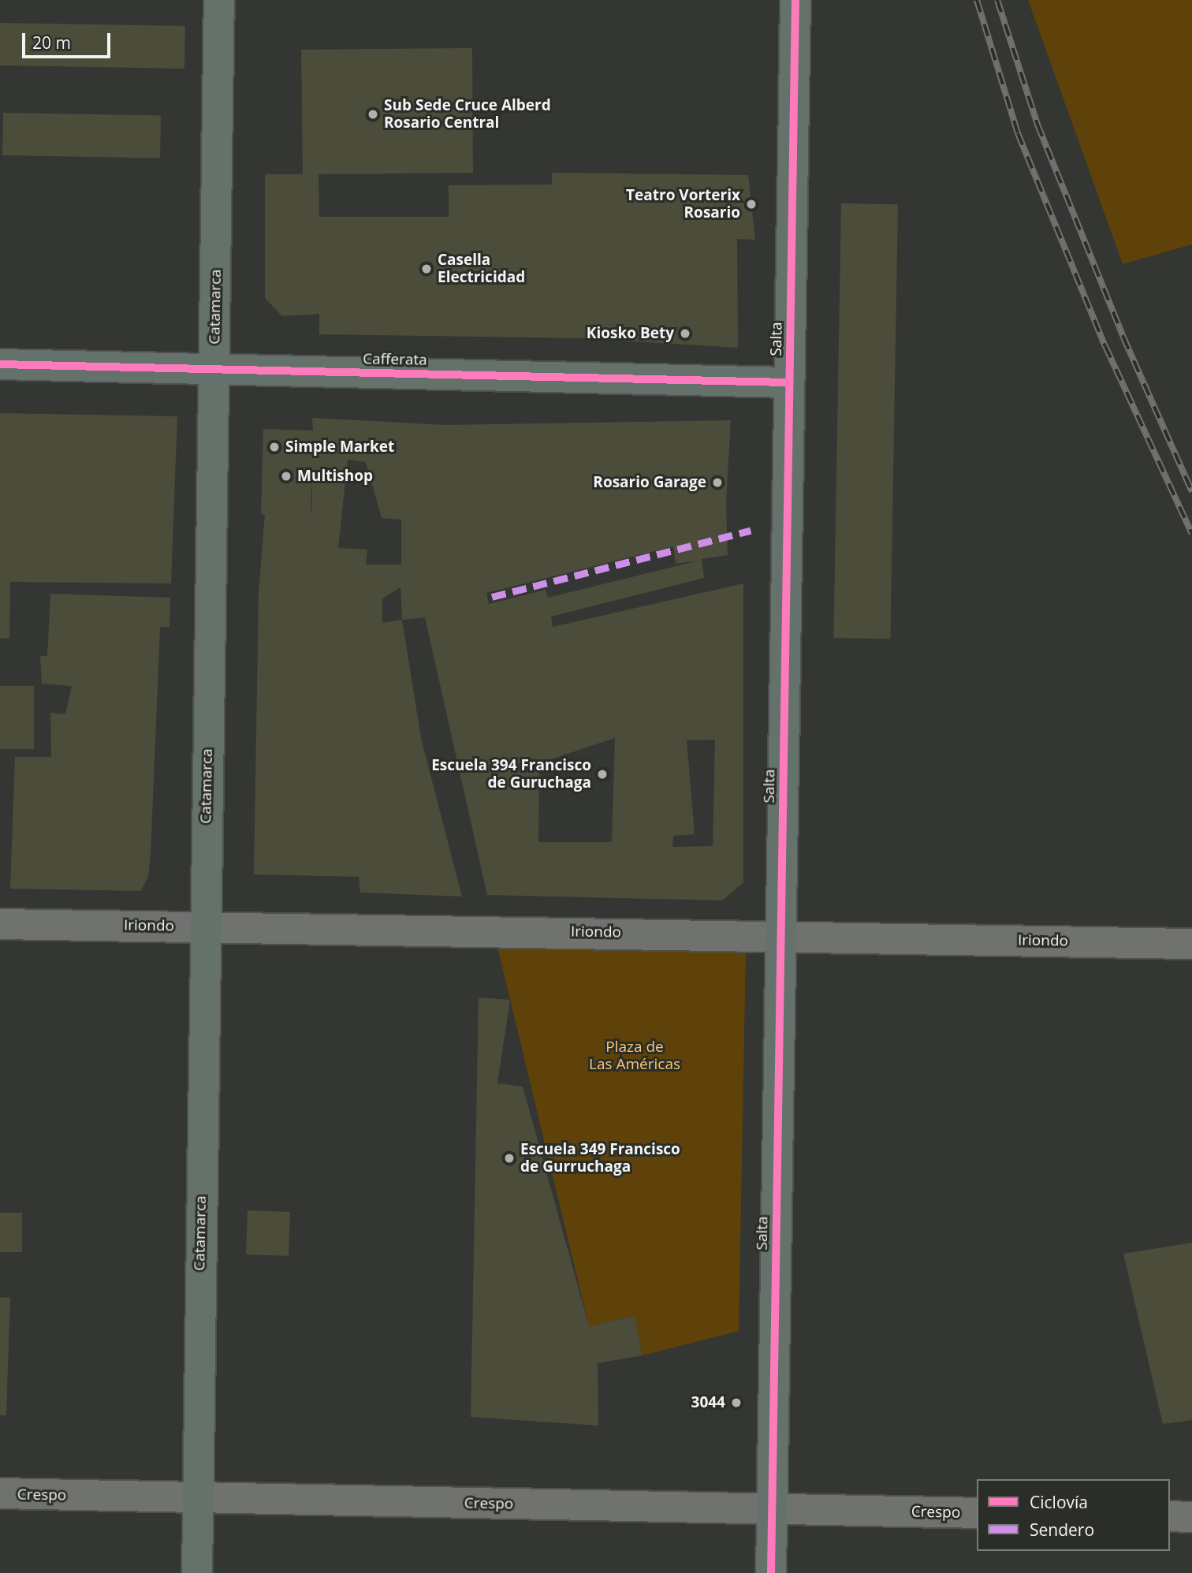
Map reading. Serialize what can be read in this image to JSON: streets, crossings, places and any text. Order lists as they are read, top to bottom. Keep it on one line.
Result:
{"streets":{"main road":["Catamarca","Salta","Cafferata"],"street":["Iriondo","Crespo"]},"crossings":[["Catamarca","Cafferata"],["Catamarca","Iriondo"],["Catamarca","Crespo"],["Salta","Cafferata"],["Salta","Iriondo"],["Salta","Crespo"]],"parks":["Plaza de Las Américas"],"places":["Sub Sede Cruce Alberd Rosario Central","Teatro Vorterix Rosario","Casella Electricidad","Kiosko Bety","Simple Market","Multishop","Rosario Garage","Escuela 394 Francisco de Guruchaga","Escuela 349 Francisco de Gurruchaga","3044"],"legend":["Ciclovía","Sendero"],"scale_bar":"20 m"}
